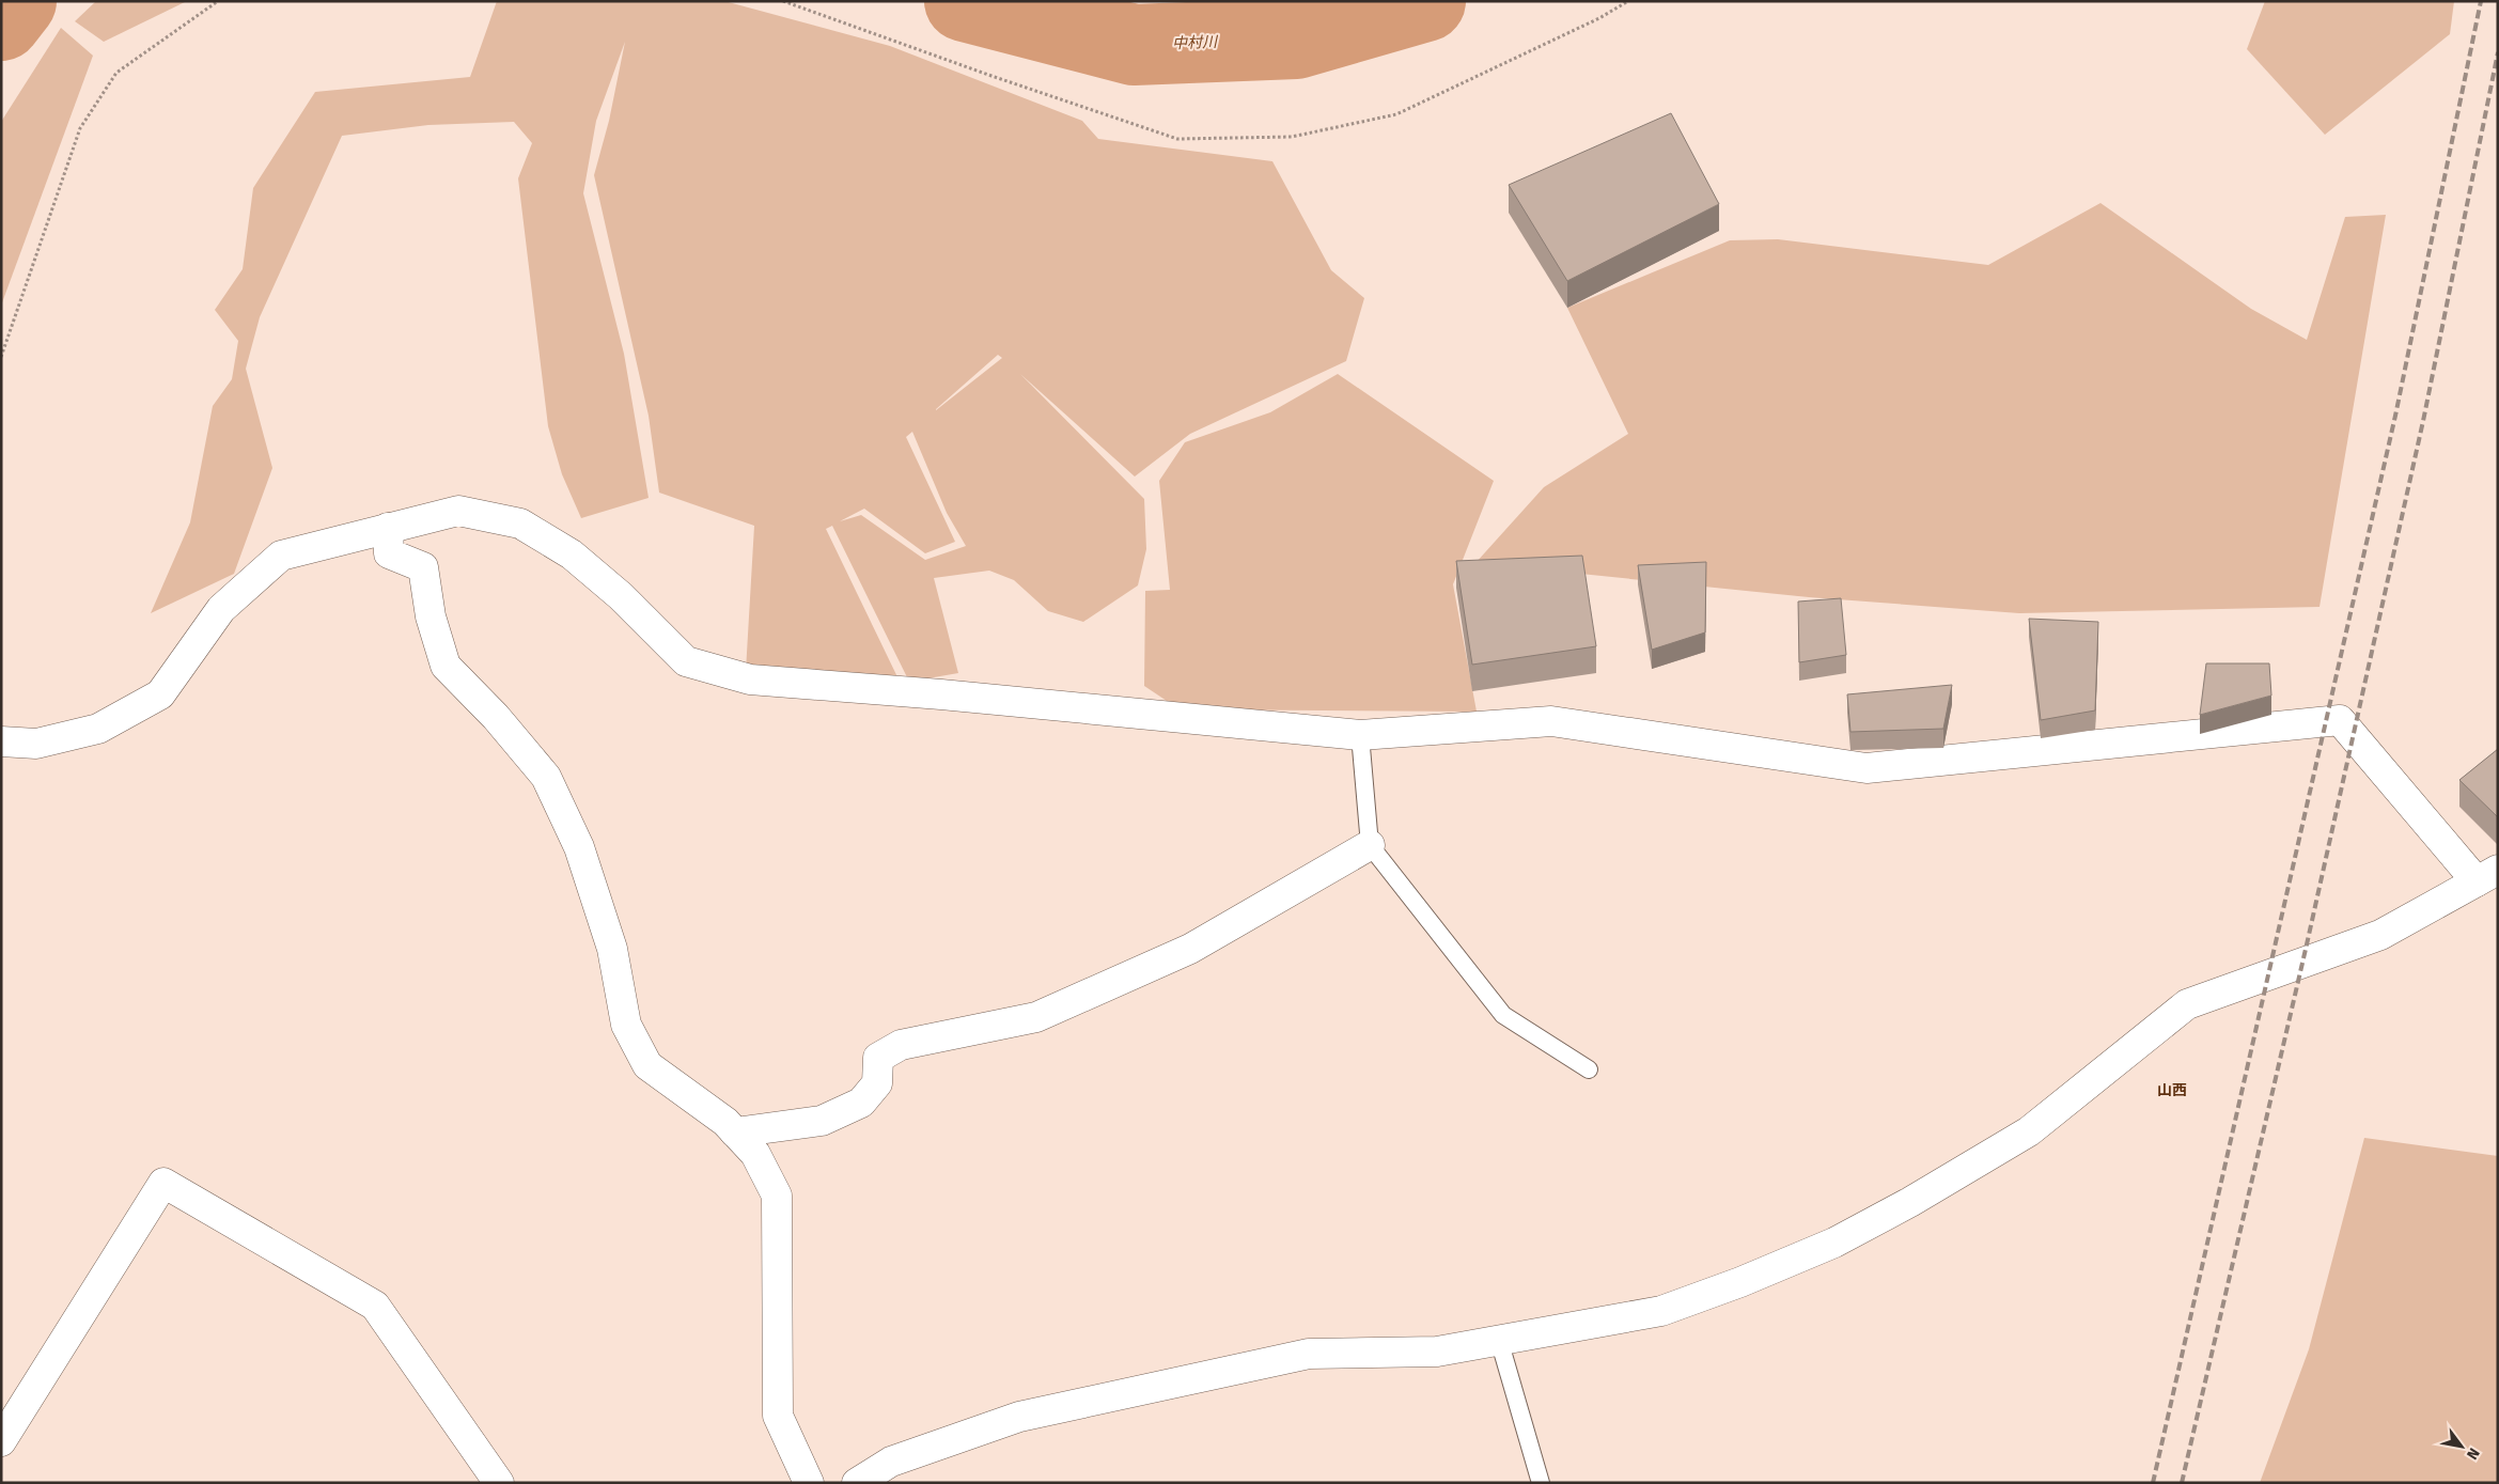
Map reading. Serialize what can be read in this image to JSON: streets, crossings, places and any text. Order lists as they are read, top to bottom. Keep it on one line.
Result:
{"districts":["山西"],"water":["中村川"],"north":"bottom right"}
